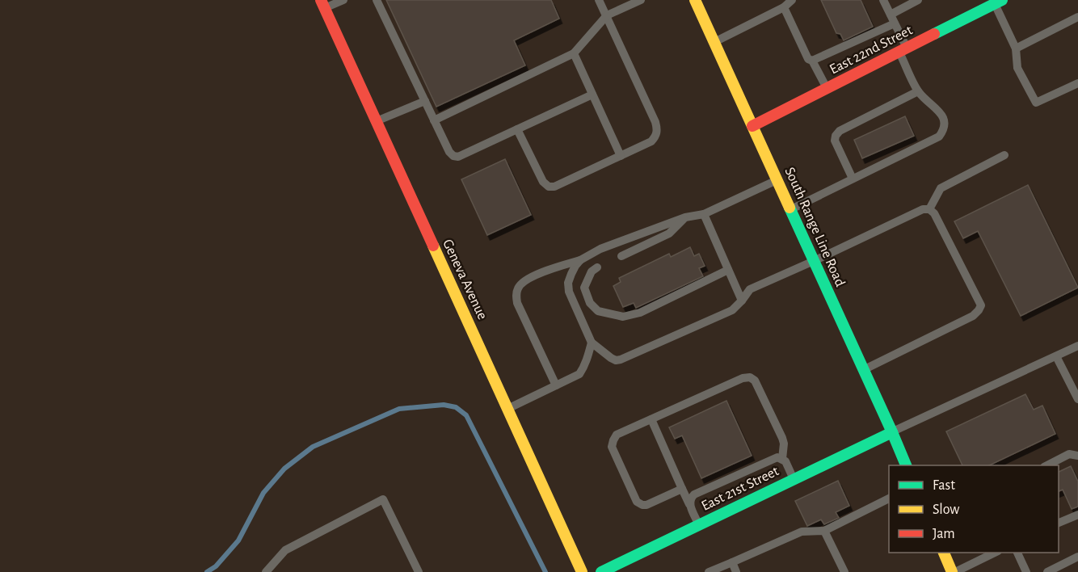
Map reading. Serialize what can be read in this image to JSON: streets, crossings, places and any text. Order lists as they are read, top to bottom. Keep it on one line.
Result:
{"streets":{"street":["East 22nd Street","South Range Line Road","Geneva Avenue","East 21st Street"]},"crossings":[["East 22nd Street","South Range Line Road"],["South Range Line Road","East 21st Street"]],"legend":["Fast","Slow","Jam"]}
